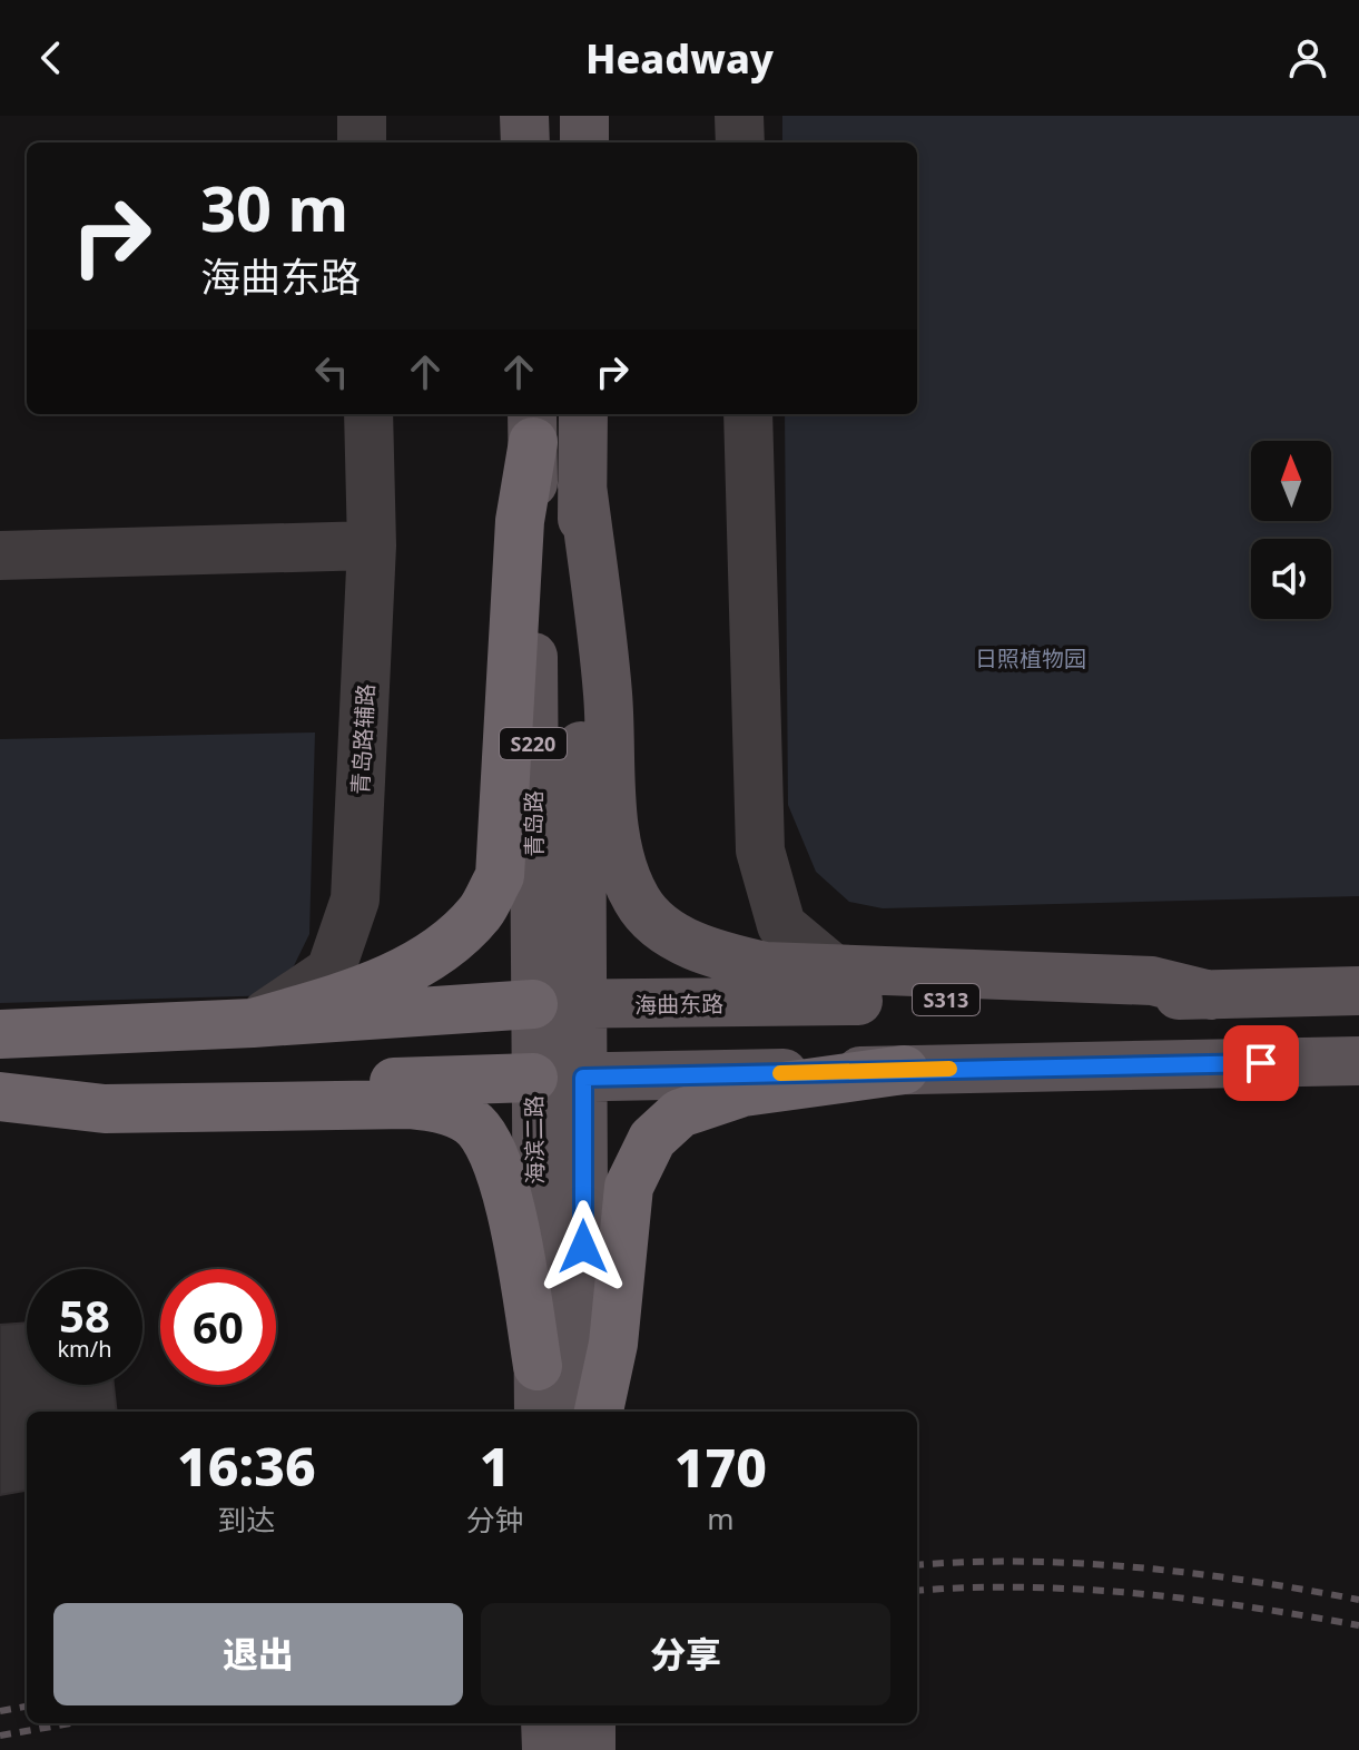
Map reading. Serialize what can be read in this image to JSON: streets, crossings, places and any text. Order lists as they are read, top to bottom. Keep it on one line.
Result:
{"streets":{"highway":["S313","海曲东路"],"main road":["S220","青岛路","海滨二路"],"street":["青岛路辅路"]},"crossings":[["青岛路辅路","海曲东路"],["S220","海曲东路"],["青岛路","海曲东路"],["青岛路","海滨二路"]],"parks":["日照植物园"],"north":"top","page":{"header":"Headway","turn":["30 m","海曲东路"],"speed":"58 km/h","limit":"60","eta":["16:36","到达","1","分钟","170","m"],"buttons":["退出","分享"]}}
